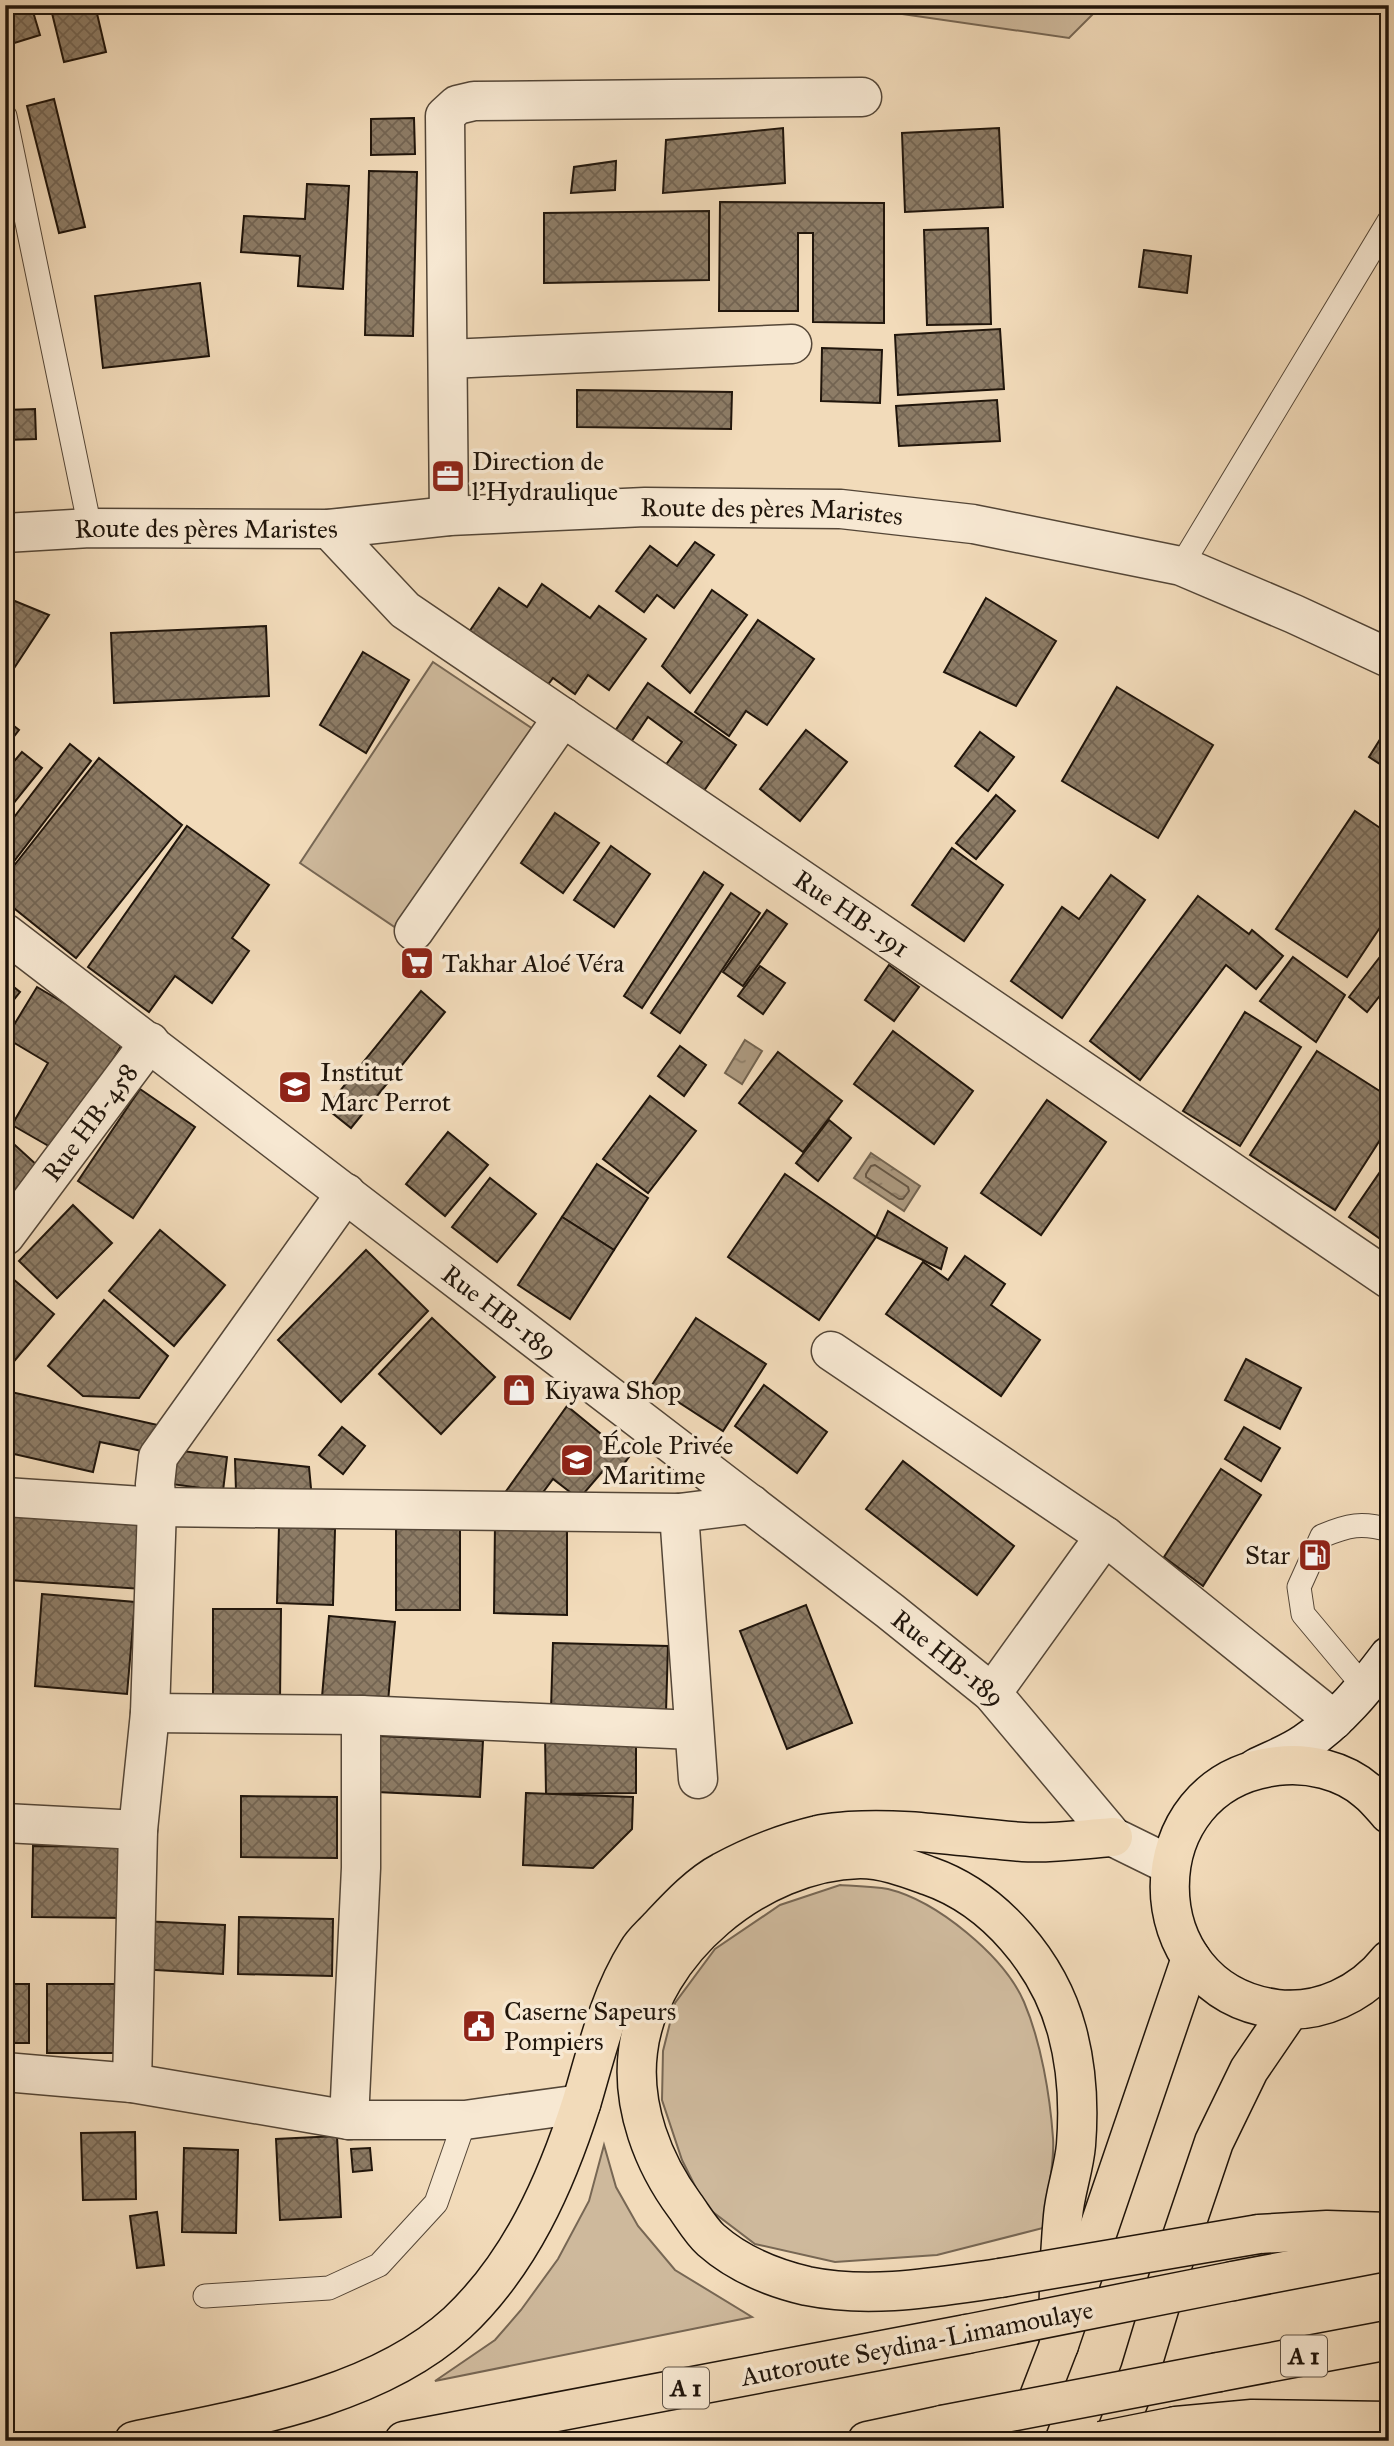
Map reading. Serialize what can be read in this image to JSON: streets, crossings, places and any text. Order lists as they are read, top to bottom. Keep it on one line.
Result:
{"streets":{"main road":["Autoroute Seydina-Limamoulaye","A 1"],"street":["Route des pères Maristes","Rue HB-191","Rue HB-458","Rue HB-189"]},"crossings":[["Route des pères Maristes","Rue HB-191"],["Rue HB-458","Rue HB-189"]],"places":{"office":["Direction de l'Hydraulique"],"supermarket":["Takhar Aloé Véra"],"school or university":["Institut Marc Perrot","École Privée Maritime"],"shop":["Kiyawa Shop"],"fuel station":["Star"],"public building":["Caserne Sapeurs Pompiers"]}}
